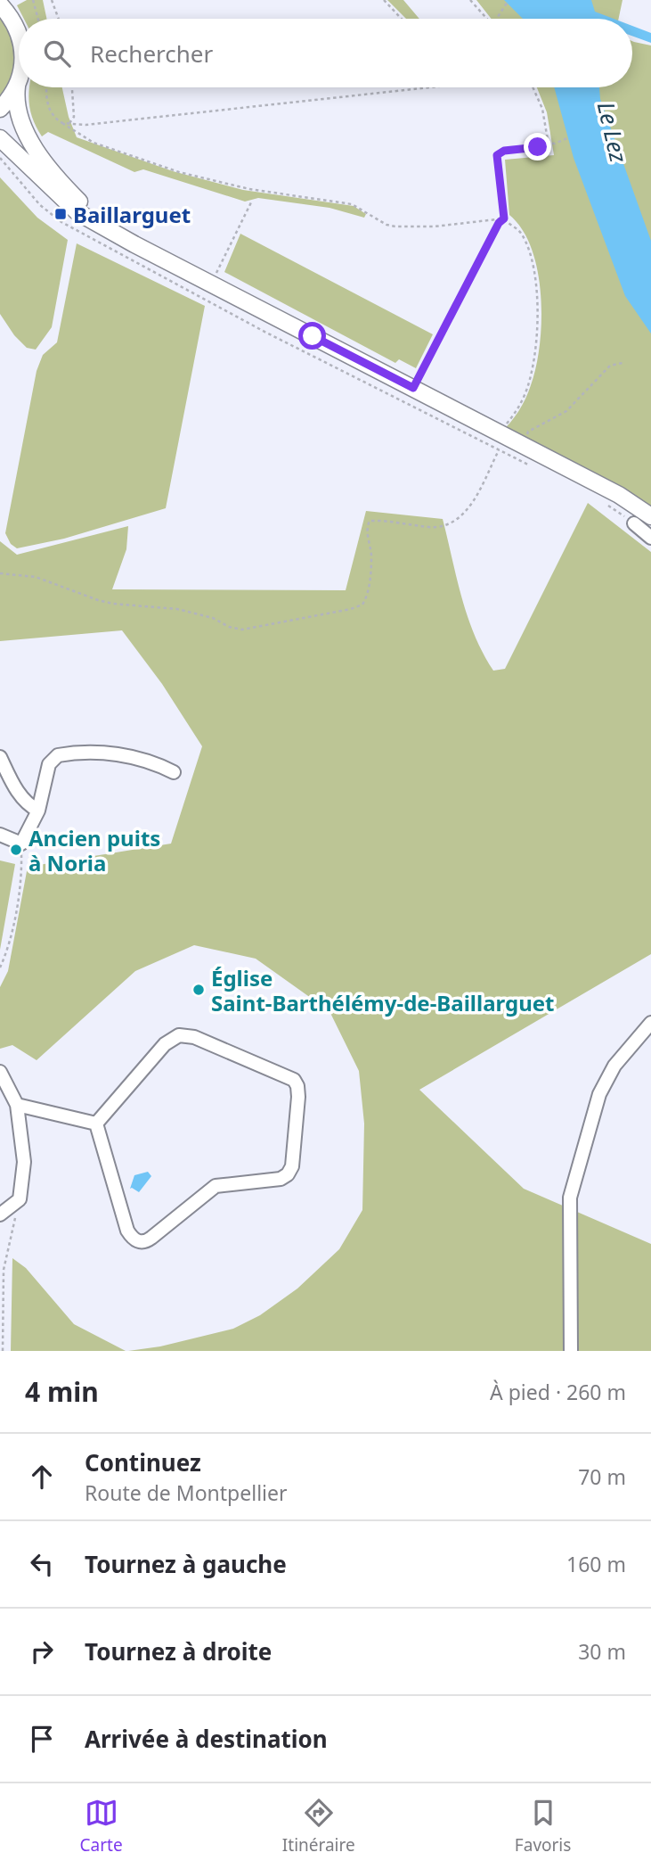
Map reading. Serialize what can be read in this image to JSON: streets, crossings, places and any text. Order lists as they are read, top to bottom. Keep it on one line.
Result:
{"water":["Le Lez"],"places":{"transit":["Baillarguet"],"other":["Ancien puits à Noria","Église Saint-Barthélémy-de-Baillarguet"]},"page":{"search":"Rechercher","heading":["4 min","À pied · 260 m"],"list":[["Continuez","Route de Montpellier","70 m"],["Tournez à gauche","160 m"],["Tournez à droite","30 m"],"Arrivée à destination"],"nav":["Carte","Itinéraire","Favoris"]}}
